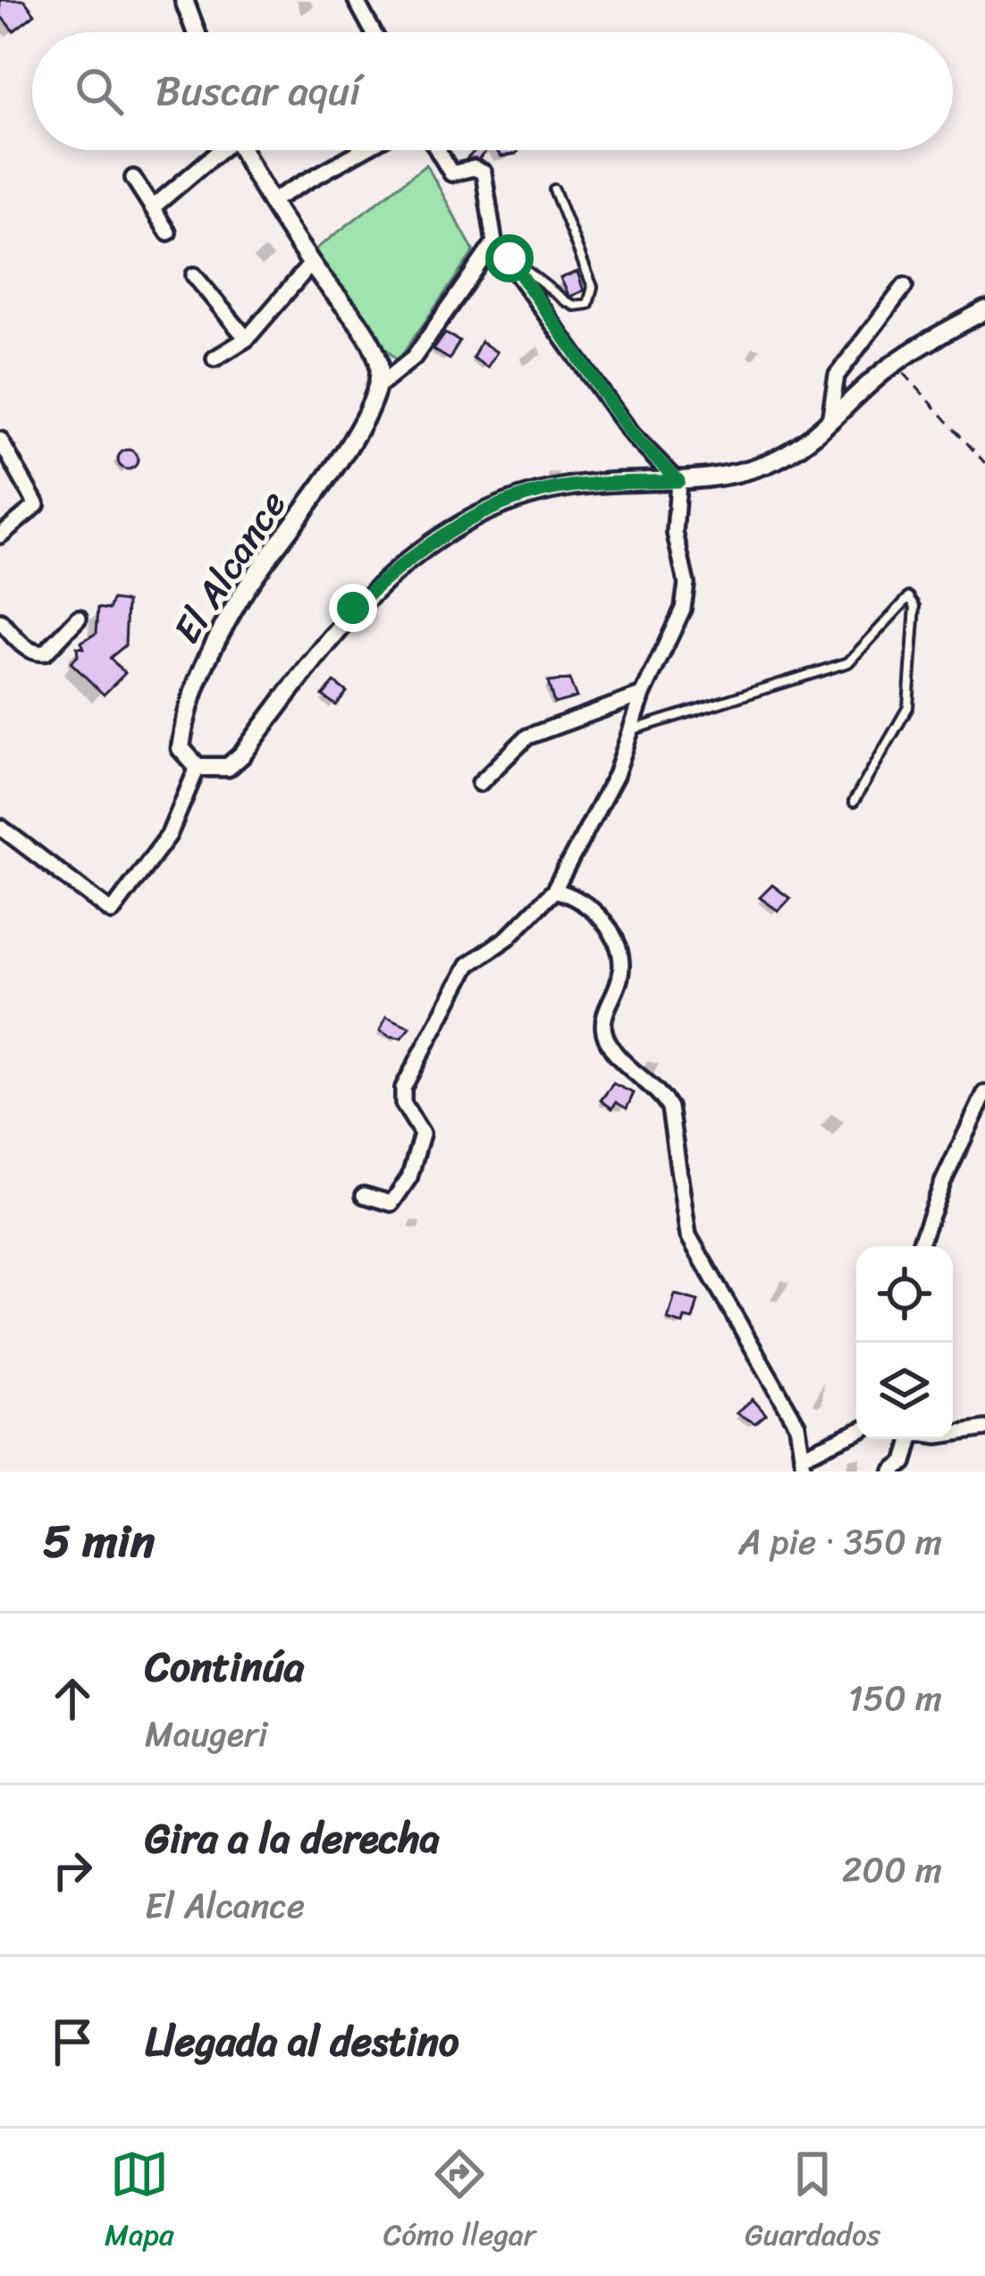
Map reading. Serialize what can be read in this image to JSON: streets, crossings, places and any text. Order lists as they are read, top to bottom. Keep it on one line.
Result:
{"streets":{"street":["El Alcance"]},"page":{"search":"Buscar aquí","heading":["5 min","A pie · 350 m"],"list":[["Continúa","Maugeri","150 m"],["Gira a la derecha","El Alcance","200 m"],"Llegada al destino"],"nav":["Mapa","Cómo llegar","Guardados"]}}
